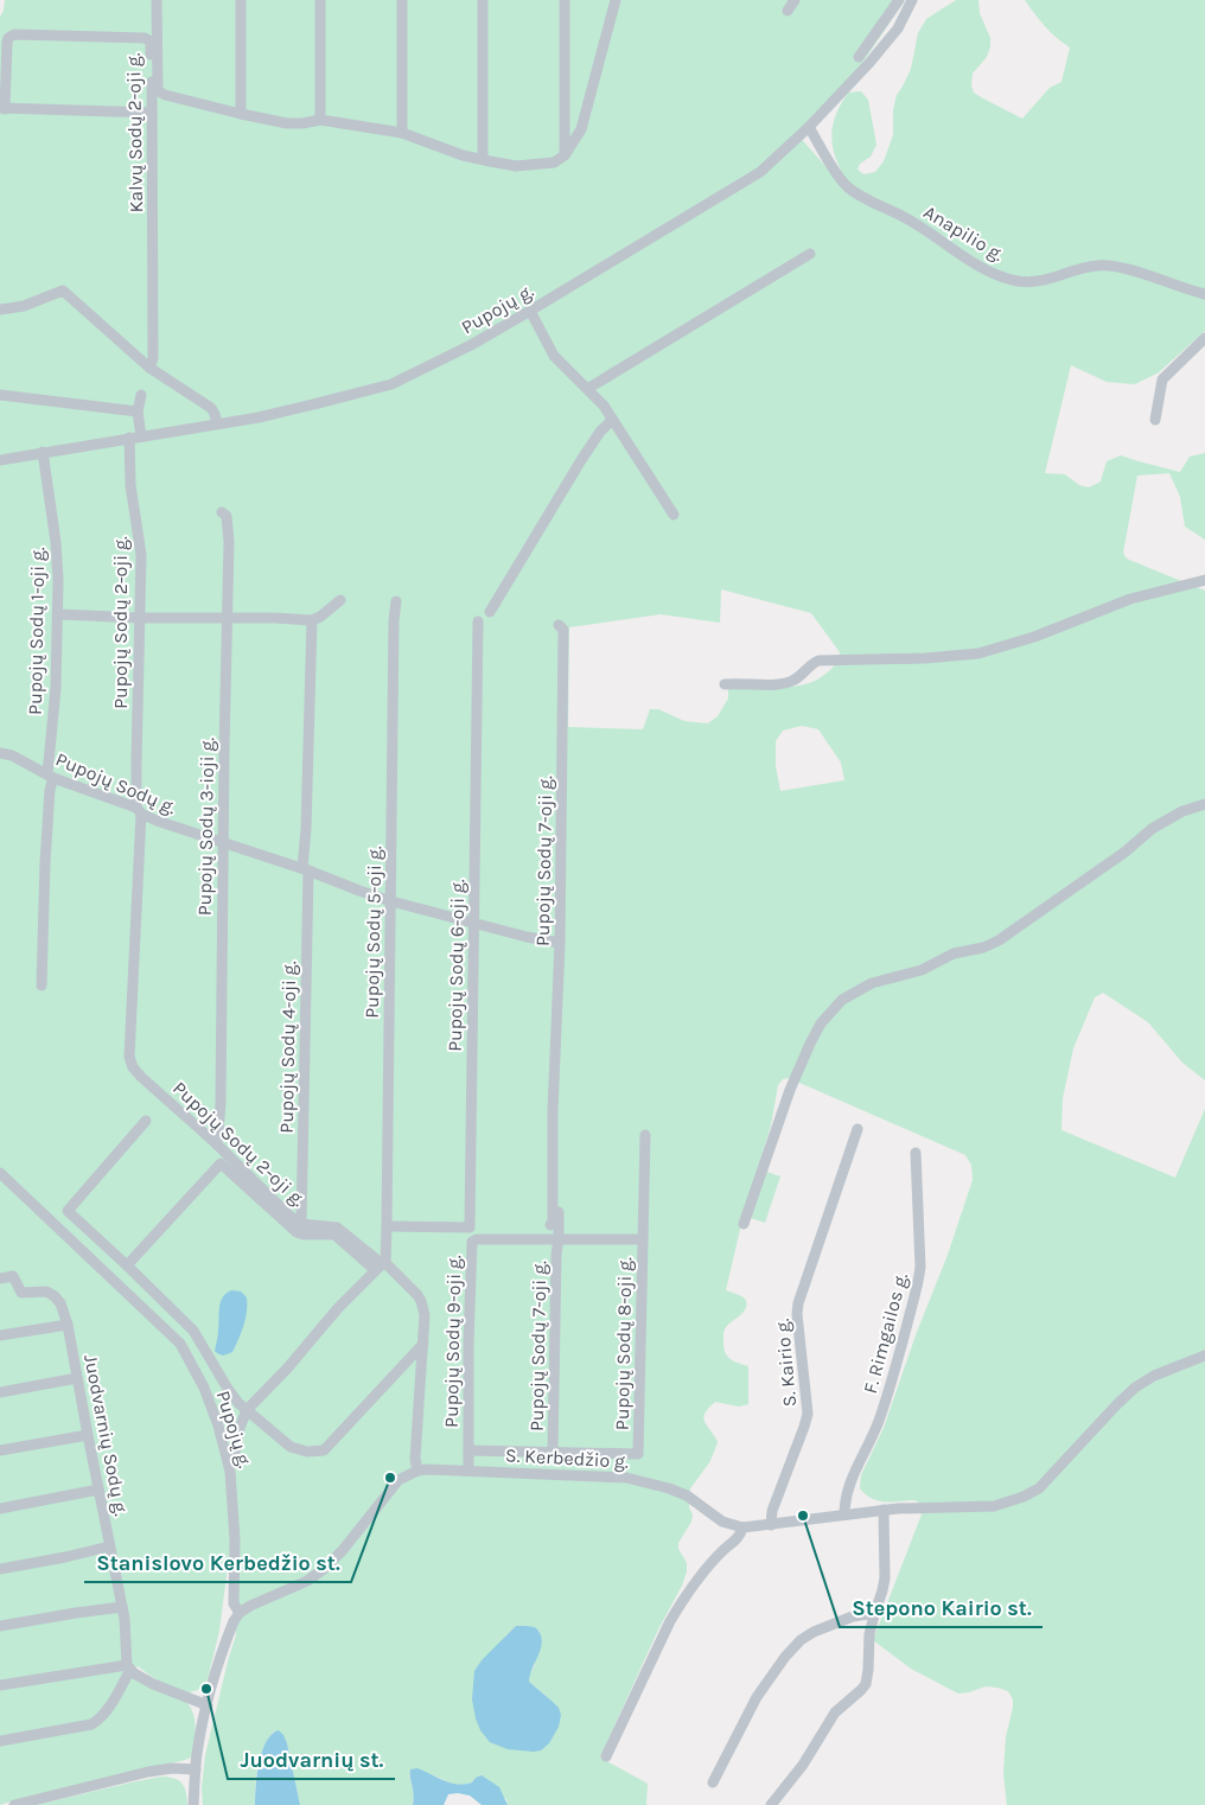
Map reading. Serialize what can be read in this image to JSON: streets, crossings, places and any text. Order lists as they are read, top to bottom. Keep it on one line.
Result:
{"streets":{"street":["Kalvų Sodų 2-oji g.","Anapilio g.","Pupojų g.","Pupojų Sodų 2-oji g.","Pupojų Sodų 1-oji g.","Pupojų Sodų g.","Pupojų Sodų 3-ioji g.","Pupojų Sodų 7-oji g.","Pupojų Sodų 5-oji g.","Pupojų Sodų 6-oji g.","Pupojų Sodų 4-oji g.","F. Rimgailos g.","Pupojų Sodų 9-oji g.","Pupojų Sodų 8-oji g.","S. Kairio g.","Juodvarnių Sodų g.","S. Kerbedžio g."]},"crossings":[["Anapilio g.","Pupojų g."],["Pupojų g.","Pupojų Sodų 2-oji g."],["Pupojų g.","Pupojų Sodų 1-oji g."],["Pupojų Sodų 2-oji g.","Pupojų Sodų g."],["Pupojų Sodų 2-oji g.","Pupojų Sodų 3-ioji g."],["Pupojų Sodų 2-oji g.","Pupojų Sodų 5-oji g."],["Pupojų Sodų 2-oji g.","Pupojų Sodų 4-oji g."],["Pupojų Sodų 2-oji g.","S. Kerbedžio g."],["Pupojų Sodų 1-oji g.","Pupojų Sodų g."],["Pupojų Sodų g.","Pupojų Sodų 3-ioji g."],["Pupojų Sodų g.","Pupojų Sodų 7-oji g."],["Pupojų Sodų g.","Pupojų Sodų 5-oji g."],["Pupojų Sodų g.","Pupojų Sodų 6-oji g."],["Pupojų Sodų g.","Pupojų Sodų 4-oji g."],["Pupojų Sodų 7-oji g.","Pupojų Sodų 9-oji g."],["Pupojų Sodų 7-oji g.","Pupojų Sodų 8-oji g."],["Pupojų Sodų 5-oji g.","Pupojų Sodų 6-oji g."],["F. Rimgailos g.","S. Kerbedžio g."],["Pupojų Sodų 9-oji g.","Pupojų Sodų 8-oji g."],["Pupojų Sodų 9-oji g.","S. Kerbedžio g."],["S. Kairio g.","S. Kerbedžio g."]],"places":["Stanislovo Kerbedžio st.","Stepono Kairio st.","Juodvarnių st."]}
